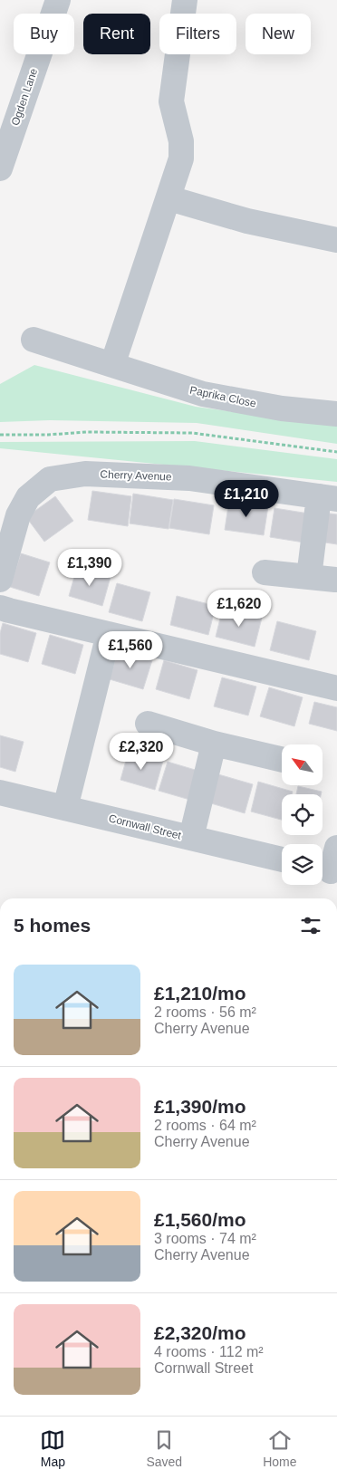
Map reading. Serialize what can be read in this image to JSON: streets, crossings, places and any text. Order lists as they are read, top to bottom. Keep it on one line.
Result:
{"streets":{"street":["Ogden Lane","Paprika Close","Cherry Avenue","Cornwall Street"]},"north":"top left","page":{"chip":["Buy","Rent","Filters","New"],"price":["£1,210","£1,390","£1,620","£1,560","£2,320"],"heading":"5 homes","list":[{"name":"£1,210/mo","note":"2 rooms · 56 m² · Cherry Avenue"},{"name":"£1,390/mo","note":"2 rooms · 64 m² · Cherry Avenue"},{"name":"£1,560/mo","note":"3 rooms · 74 m² · Cherry Avenue"},{"name":"£2,320/mo","note":"4 rooms · 112 m² · Cornwall Street"}],"tabs":["Map","Saved","Home"]}}
